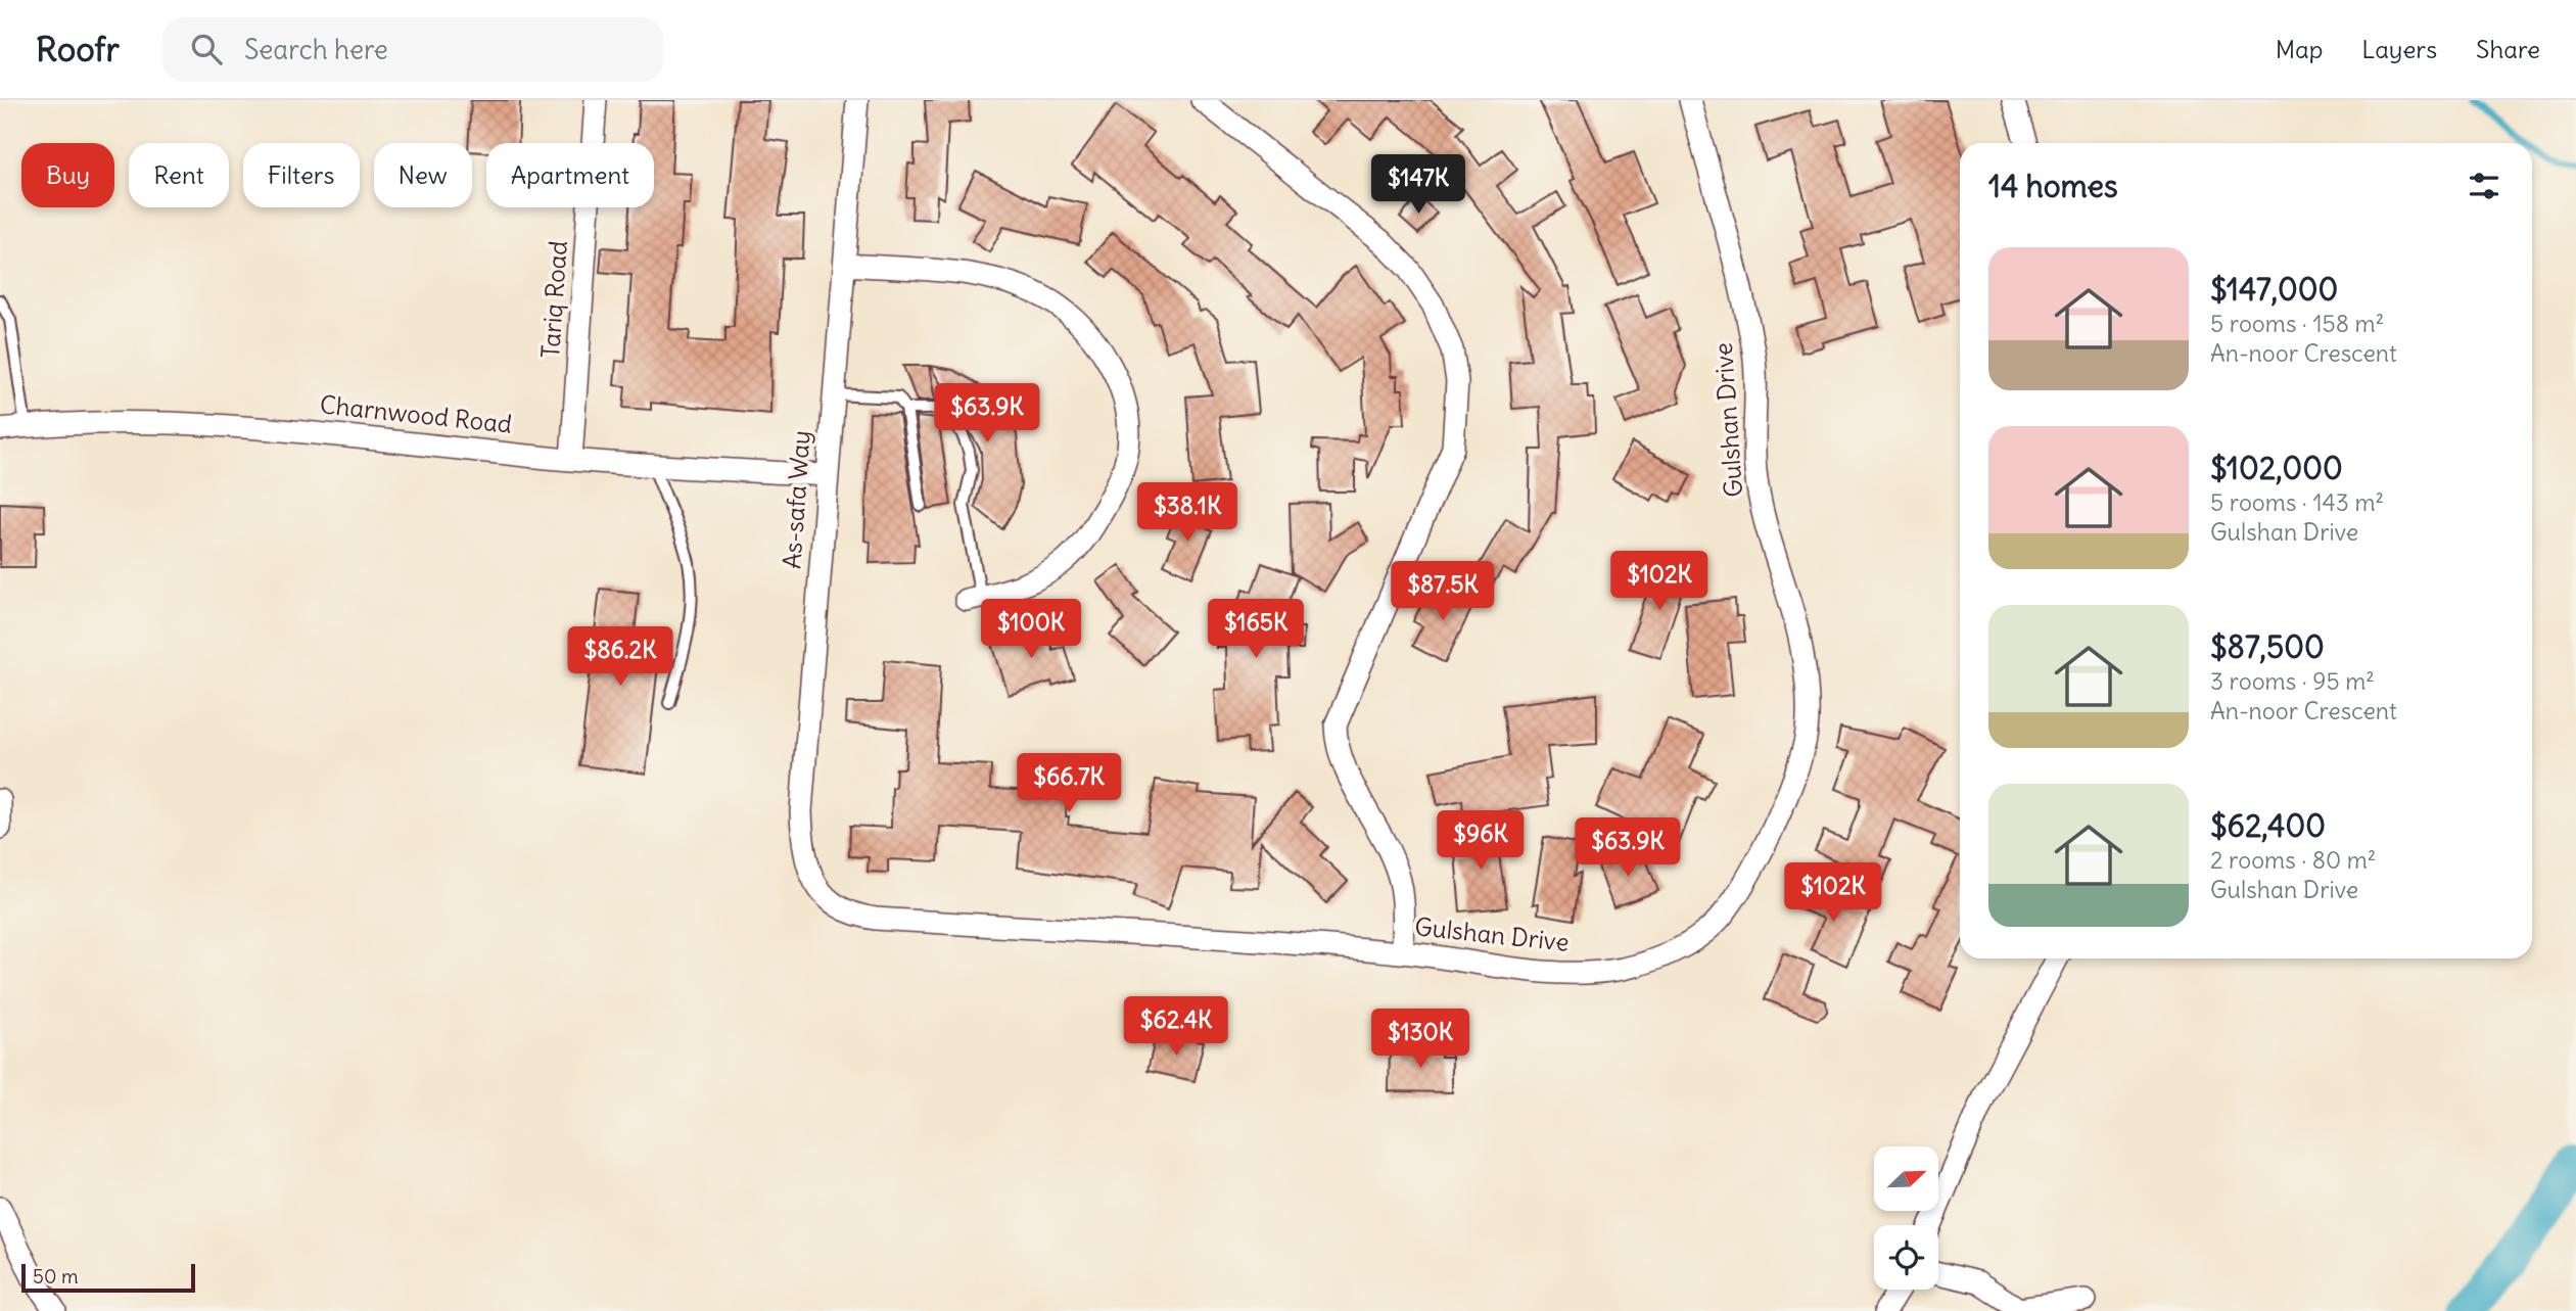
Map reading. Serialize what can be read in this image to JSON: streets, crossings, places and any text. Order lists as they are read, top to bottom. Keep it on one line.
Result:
{"streets":{"street":["Tariq Road","Charnwood Road","Gulshan Drive","As-safa Way"]},"crossings":[["Tariq Road","Charnwood Road"],["Charnwood Road","As-safa Way"],["Gulshan Drive","As-safa Way"]],"scale_bar":"50 m","north":"top right","page":{"header":"Roofr","search":"Search here","nav":["Map","Layers","Share"],"chip":["Buy","Rent","Filters","New","Apartment"],"heading":"14 homes","price":["$147K","$63.9K","$38.1K","$102K","$87.5K","$100K","$165K","$86.2K","$66.7K","$96K","$63.9K","$102K","$62.4K","$130K"],"list":[{"name":"$147,000","note":"5 rooms · 158 m² · An-noor Crescent"},{"name":"$102,000","note":"5 rooms · 143 m² · Gulshan Drive"},{"name":"$87,500","note":"3 rooms · 95 m² · An-noor Crescent"},{"name":"$62,400","note":"2 rooms · 80 m² · Gulshan Drive"}],"scale":"50 m"}}
